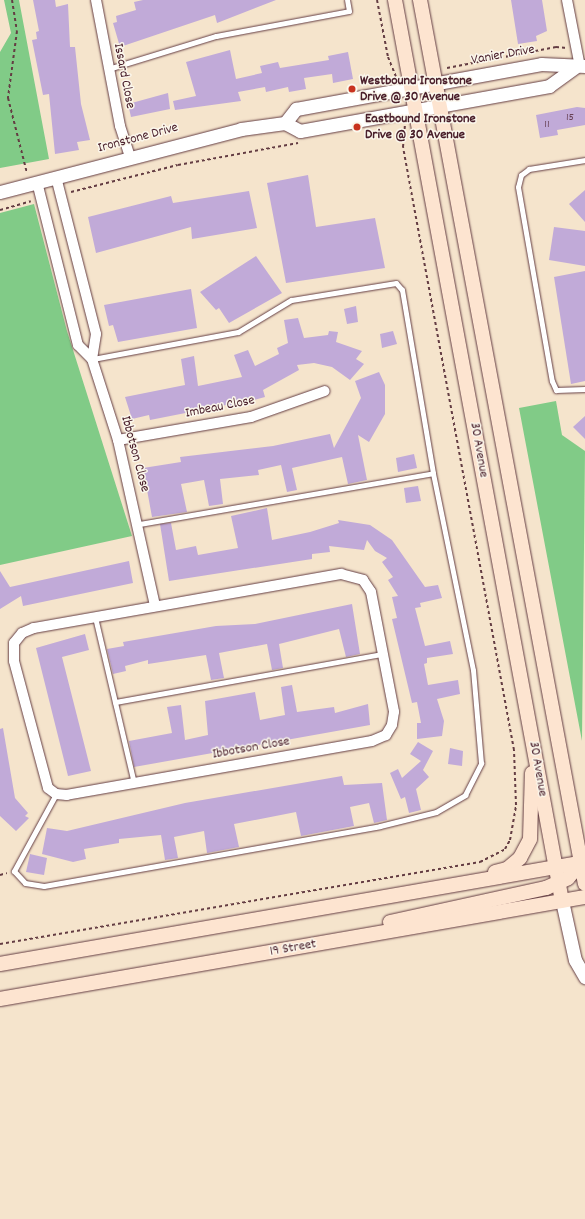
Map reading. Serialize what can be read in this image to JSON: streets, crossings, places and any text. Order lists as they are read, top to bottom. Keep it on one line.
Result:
{"streets":{"main road":["30 Avenue","19 Street"],"street":["Vanier Drive","Issard Close","Ironstone Drive","Imbeau Close","Ibbotson Close"]},"crossings":[["Vanier Drive","30 Avenue"],["Issard Close","Ironstone Drive"],["Ironstone Drive","Ibbotson Close"],["Imbeau Close","Ibbotson Close"],["30 Avenue","19 Street"]],"places":["Westbound Ironstone Drive @ 30 Avenue","Eastbound Ironstone Drive @ 30 Avenue"],"house_numbers":["15","11"]}
